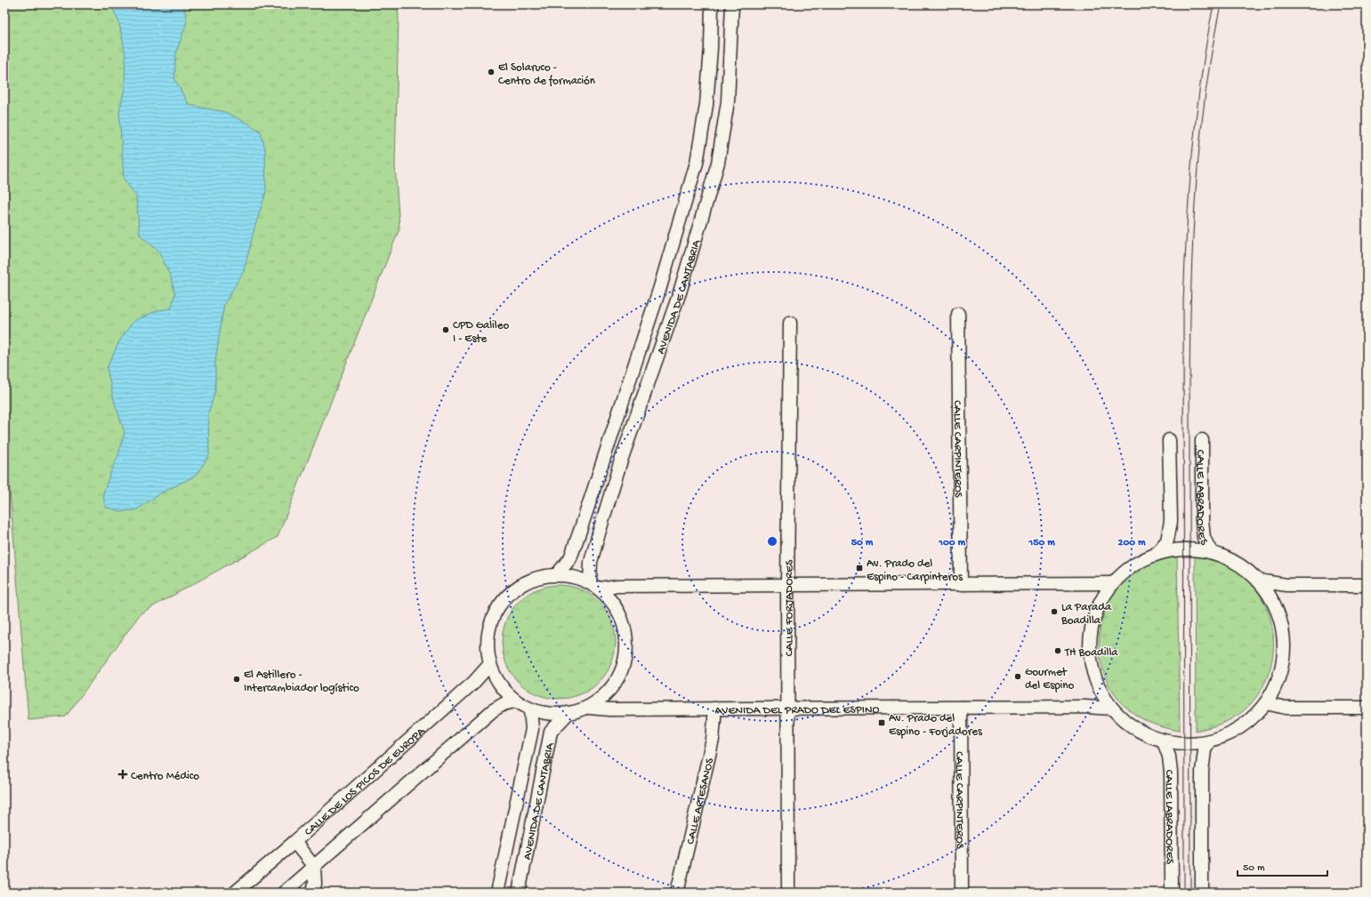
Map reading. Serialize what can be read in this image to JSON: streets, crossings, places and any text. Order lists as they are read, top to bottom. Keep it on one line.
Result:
{"streets":{"street":["AVENIDA DE CANTABRIA","CALLE CARPINTEROS","CALLE LABRADORES","CALLE FORJADORES","AVENIDA DEL PRADO DEL ESPINO","CALLE DE LOS PICOS DE EUROPA","CALLE ARTESANOS"]},"crossings":[["CALLE CARPINTEROS","AVENIDA DEL PRADO DEL ESPINO"],["CALLE FORJADORES","AVENIDA DEL PRADO DEL ESPINO"],["AVENIDA DEL PRADO DEL ESPINO","CALLE ARTESANOS"]],"places":{"other":["El Solaruco - Centro de formación","CPD Galileo I - Este","La Parada Boadilla","TH Boadilla","Gourmet del Espino","El Astillero - Intercambiador logístico"],"transit":["Av. Prado del Espino - Carpinteros","Av. Prado del Espino - Forjadores"],"health":["Centro Médico"]},"scale_bar":"50 m","rings":["50 m","100 m","150 m","200 m"]}
